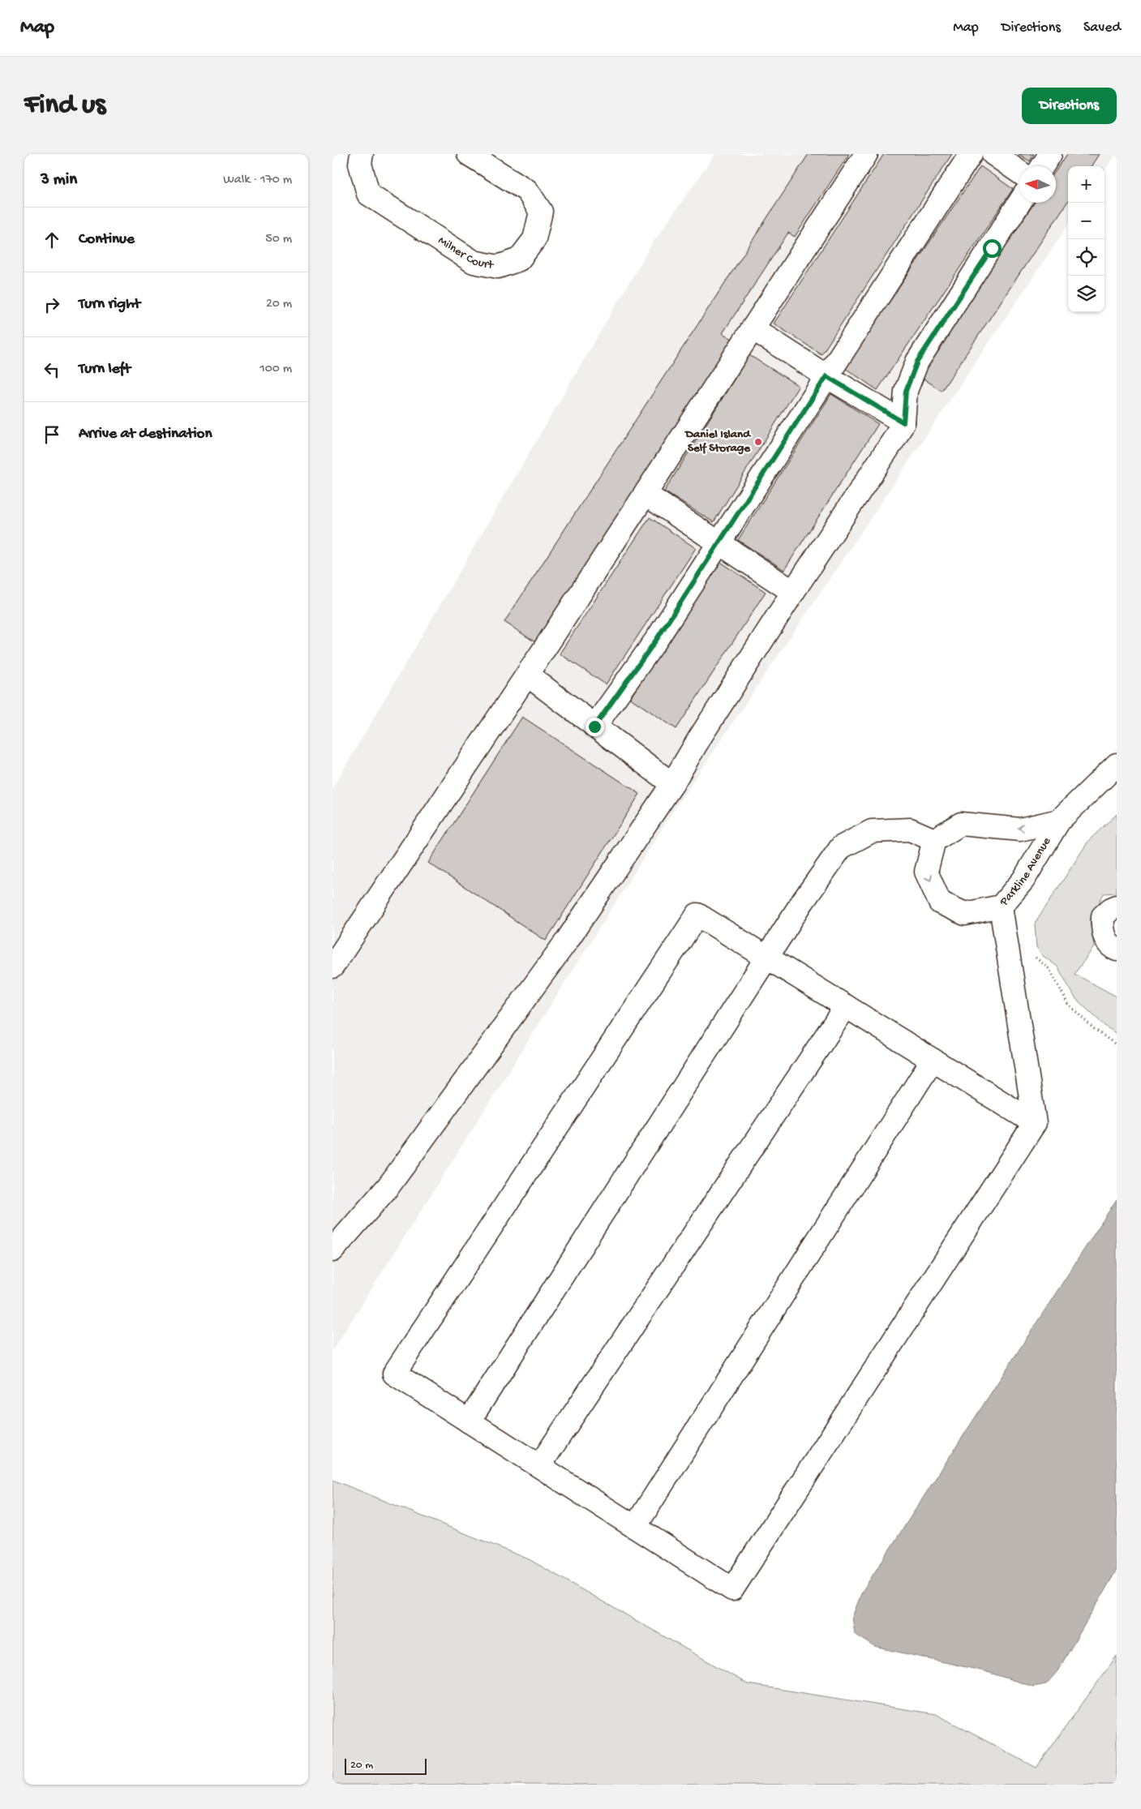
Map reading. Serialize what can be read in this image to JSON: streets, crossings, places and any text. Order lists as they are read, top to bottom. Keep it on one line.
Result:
{"streets":{"street":["Milner Court","Parkline Avenue"]},"places":["Daniel Island Self Storage"],"scale_bar":"20 m","north":"left","page":{"header":"Map","nav":["Map","Directions","Saved"],"buttons":"Directions","title":"Find us","heading":["3 min","Walk · 170 m"],"map_buttons":["+","−"],"list":[["Continue","50 m"],["Turn right","20 m"],["Turn left","100 m"],"Arrive at destination"],"scale":"20 m"}}
